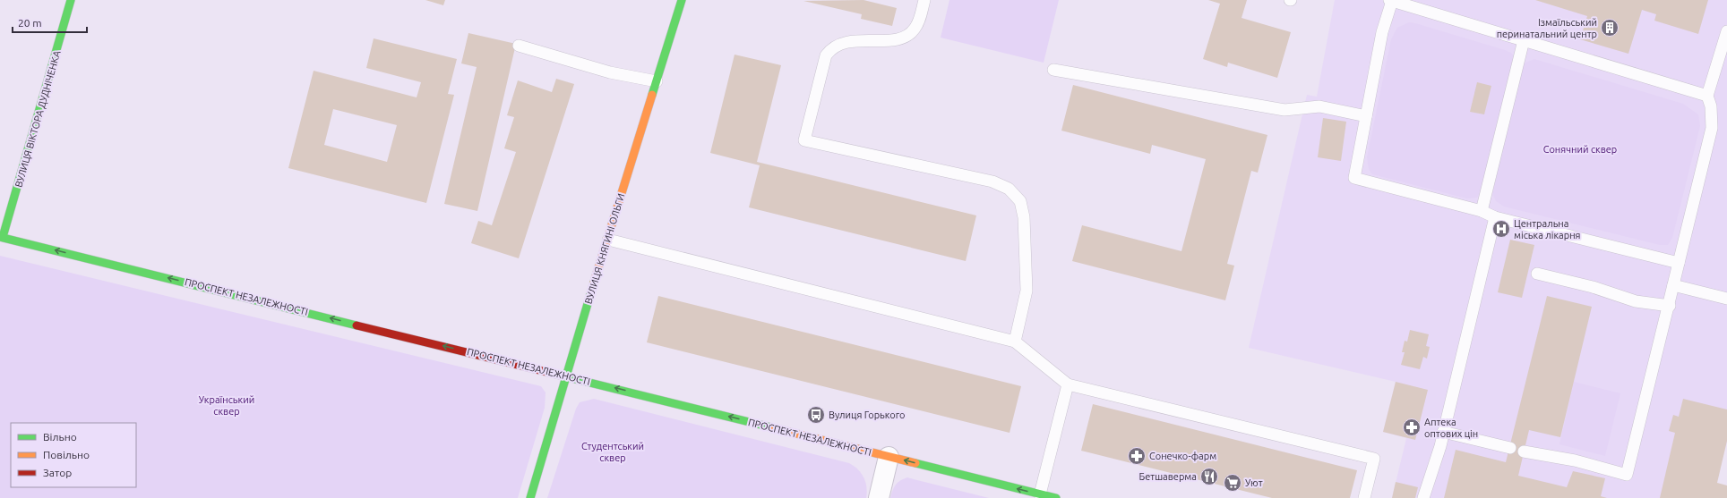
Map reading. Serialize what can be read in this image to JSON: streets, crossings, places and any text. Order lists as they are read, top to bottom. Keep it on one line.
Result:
{"streets":{"main road":["ВУЛИЦЯ ВІКТОРА ДУДНІЧЕНКА","ВУЛИЦЯ КНЯГИНІ ОЛЬГИ","ПРОСПЕКТ НЕЗАЛЕЖНОСТІ"]},"crossings":[["ВУЛИЦЯ ВІКТОРА ДУДНІЧЕНКА","ПРОСПЕКТ НЕЗАЛЕЖНОСТІ"],["ВУЛИЦЯ КНЯГИНІ ОЛЬГИ","ПРОСПЕКТ НЕЗАЛЕЖНОСТІ"]],"one_way":["ПРОСПЕКТ НЕЗАЛЕЖНОСТІ"],"parks":["Сонячний сквер","Український сквер","Студентський сквер"],"places":{"building":["Ізмаїльський перинатальний центр"],"hospital":["Центральна міська лікарня"],"bus stop":["Вулиця Горького"],"pharmacy":["Аптека оптових цін","Сонечко-фарм"],"restaurant":["Бетшаверма"],"supermarket":["Уют"]},"legend":["Вільно","Повільно","Затор"],"scale_bar":"20 m"}
